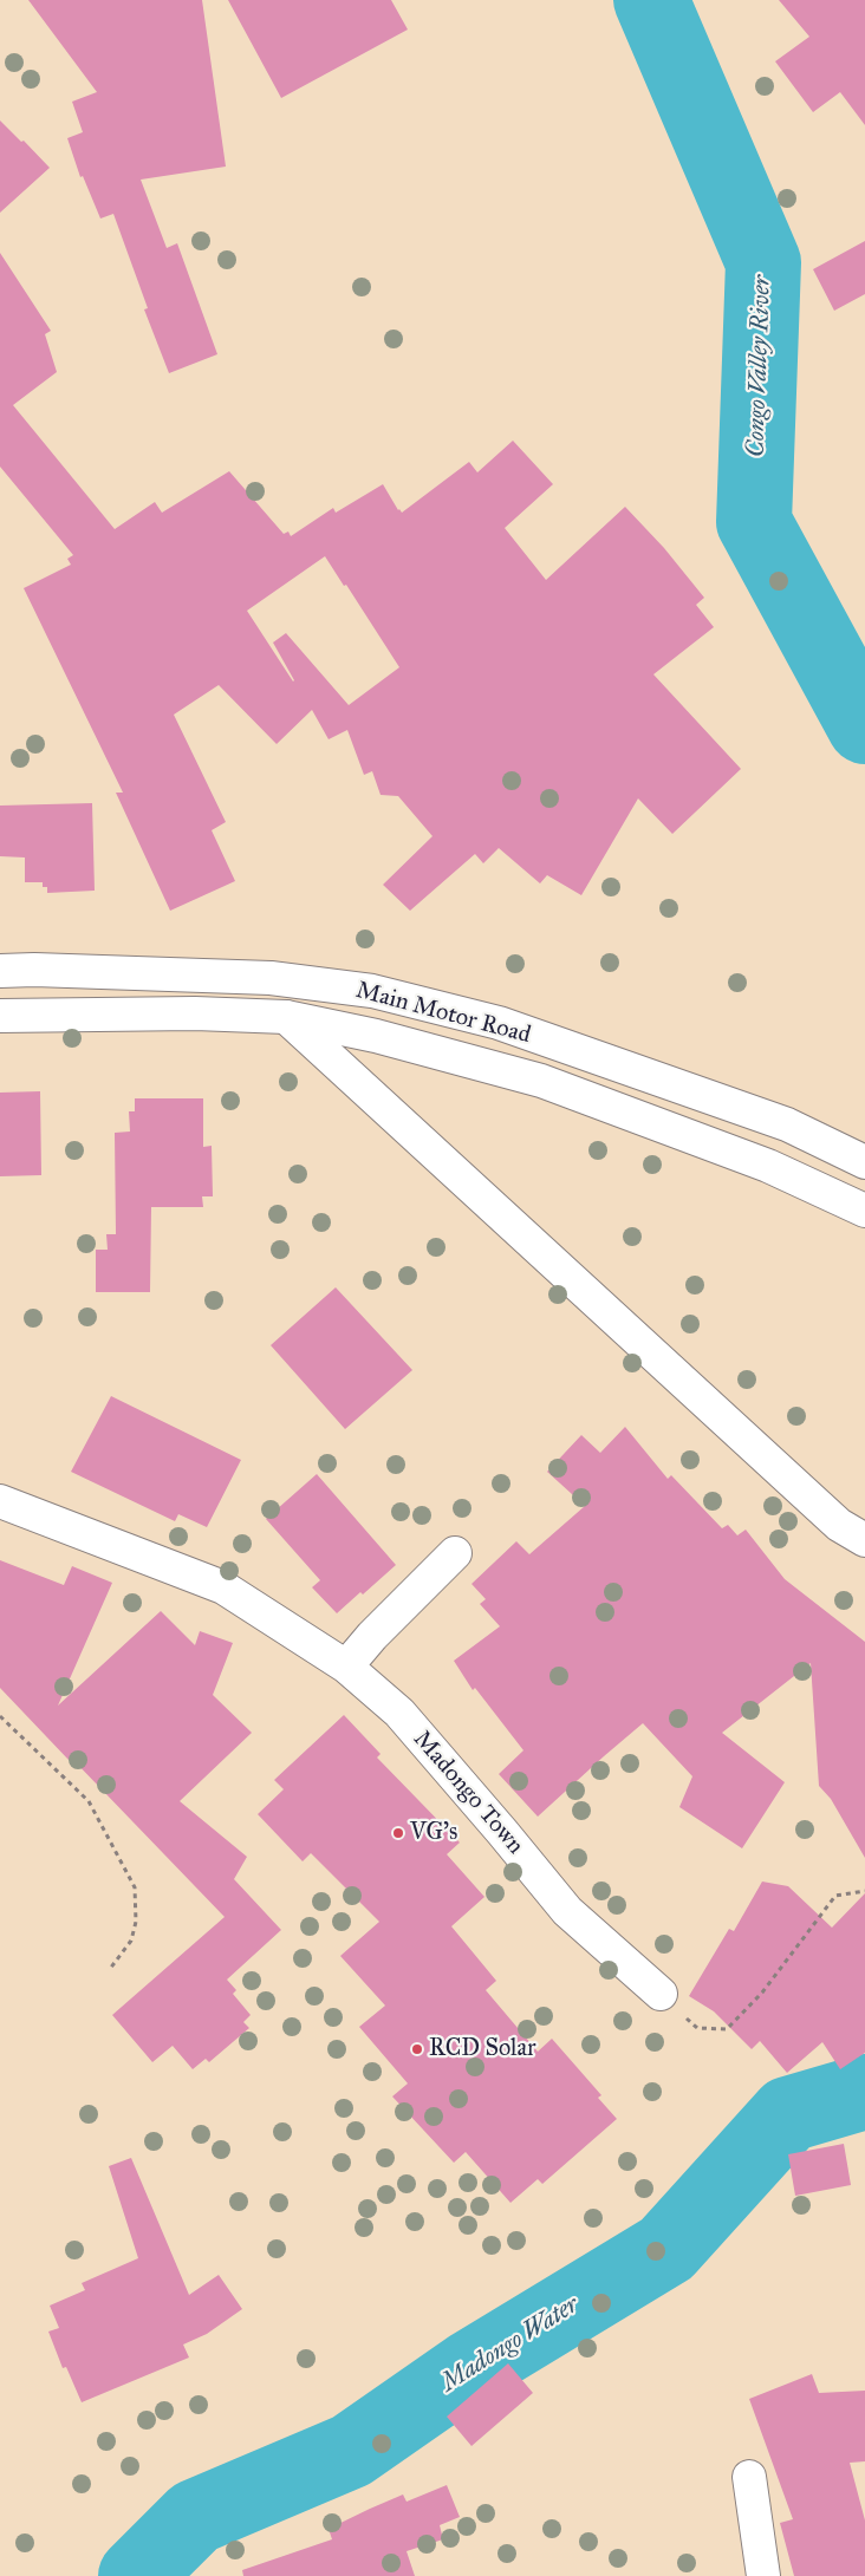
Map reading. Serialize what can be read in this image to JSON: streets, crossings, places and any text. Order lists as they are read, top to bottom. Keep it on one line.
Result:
{"streets":{"street":["Main Motor Road","Madongo Town"]},"water":["Congo Valley River","Madongo Water"],"places":["VG's","RCD Solar"]}
